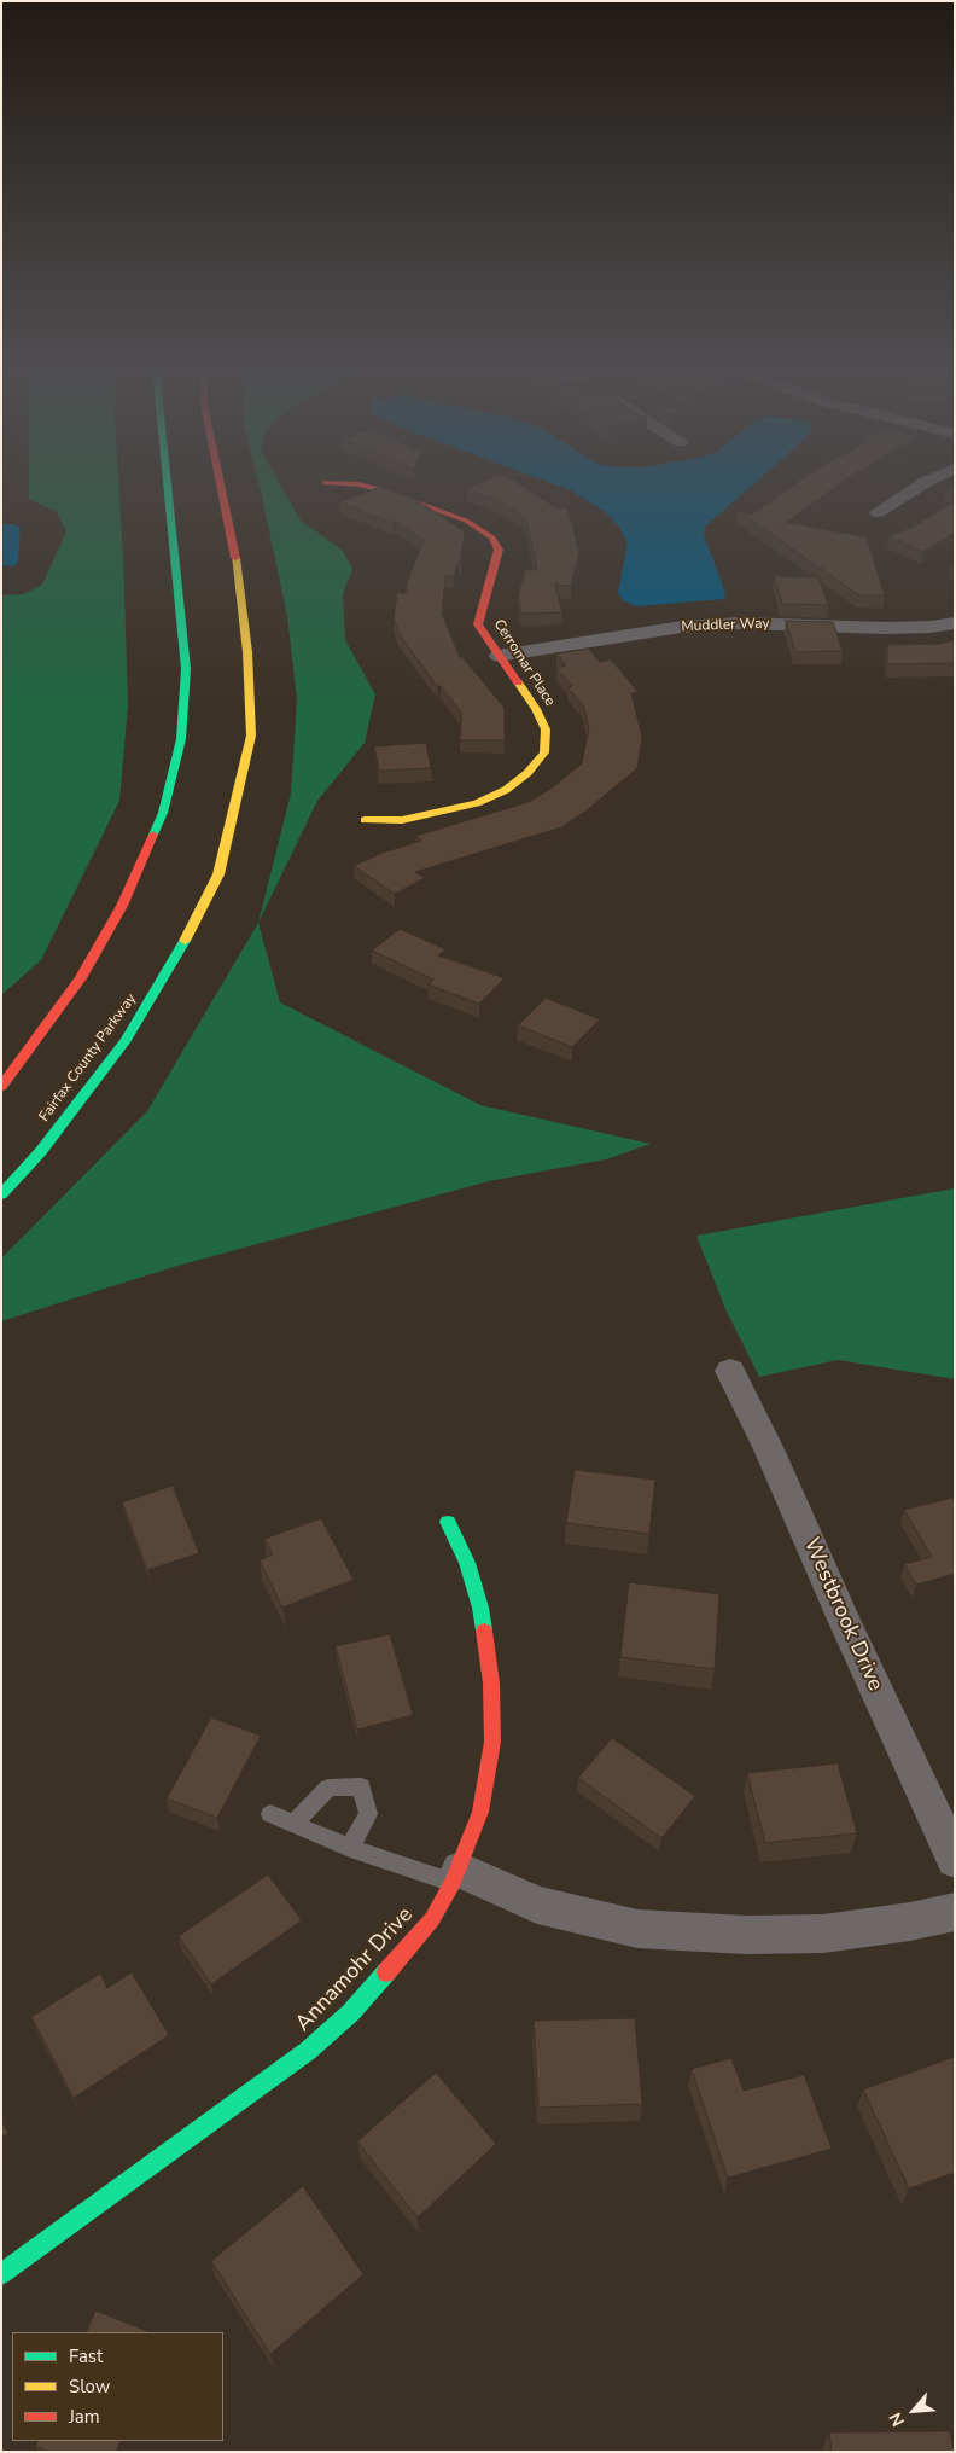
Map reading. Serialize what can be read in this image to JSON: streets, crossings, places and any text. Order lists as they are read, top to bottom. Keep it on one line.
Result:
{"streets":{"main road":["Cerromar Place","Fairfax County Parkway","Annamohr Drive"],"street":["Muddler Way","Westbrook Drive"]},"crossings":[["Muddler Way","Cerromar Place"]],"legend":["Fast","Slow","Jam"],"north":"bottom left"}
